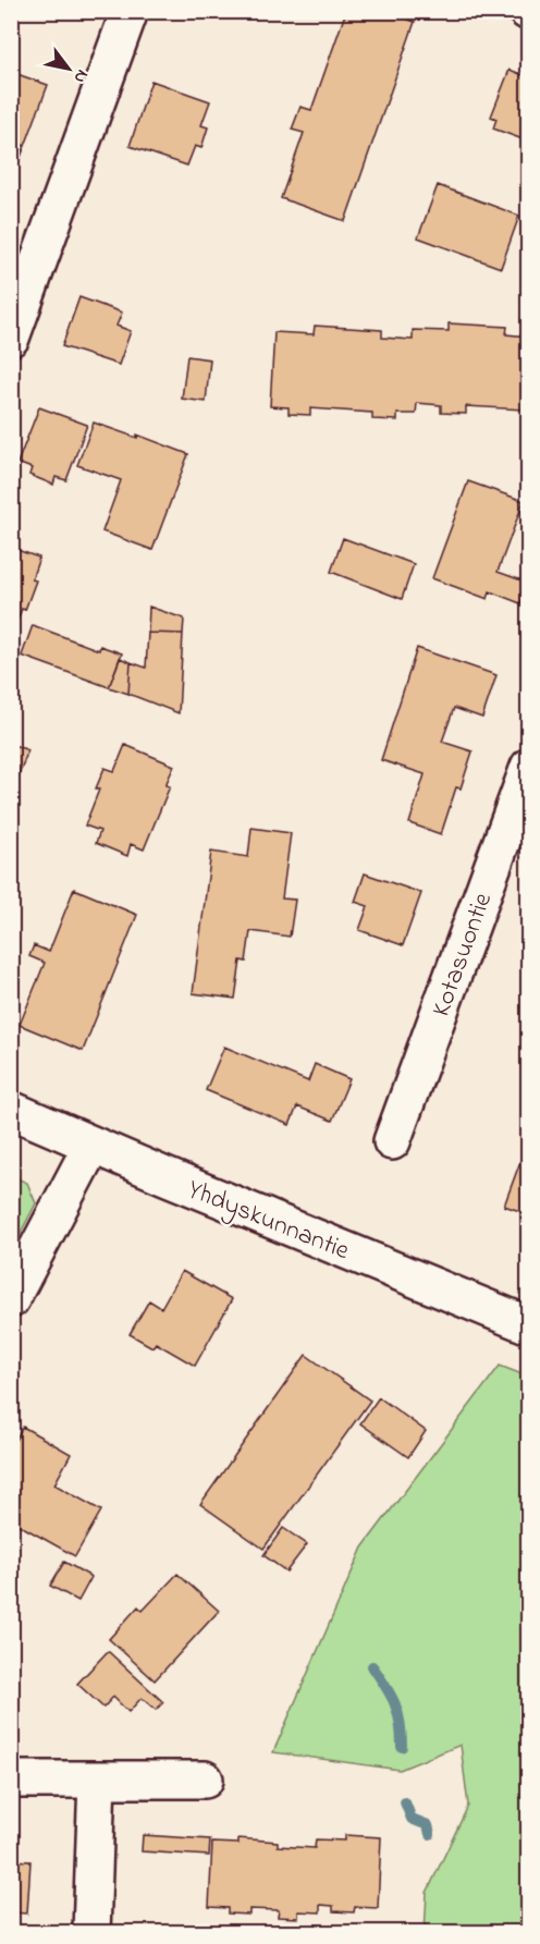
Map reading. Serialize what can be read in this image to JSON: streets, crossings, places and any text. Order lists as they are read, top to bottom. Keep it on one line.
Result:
{"streets":{"street":["Kotasuontie","Yhdyskunnantie"]},"north":"bottom right"}
